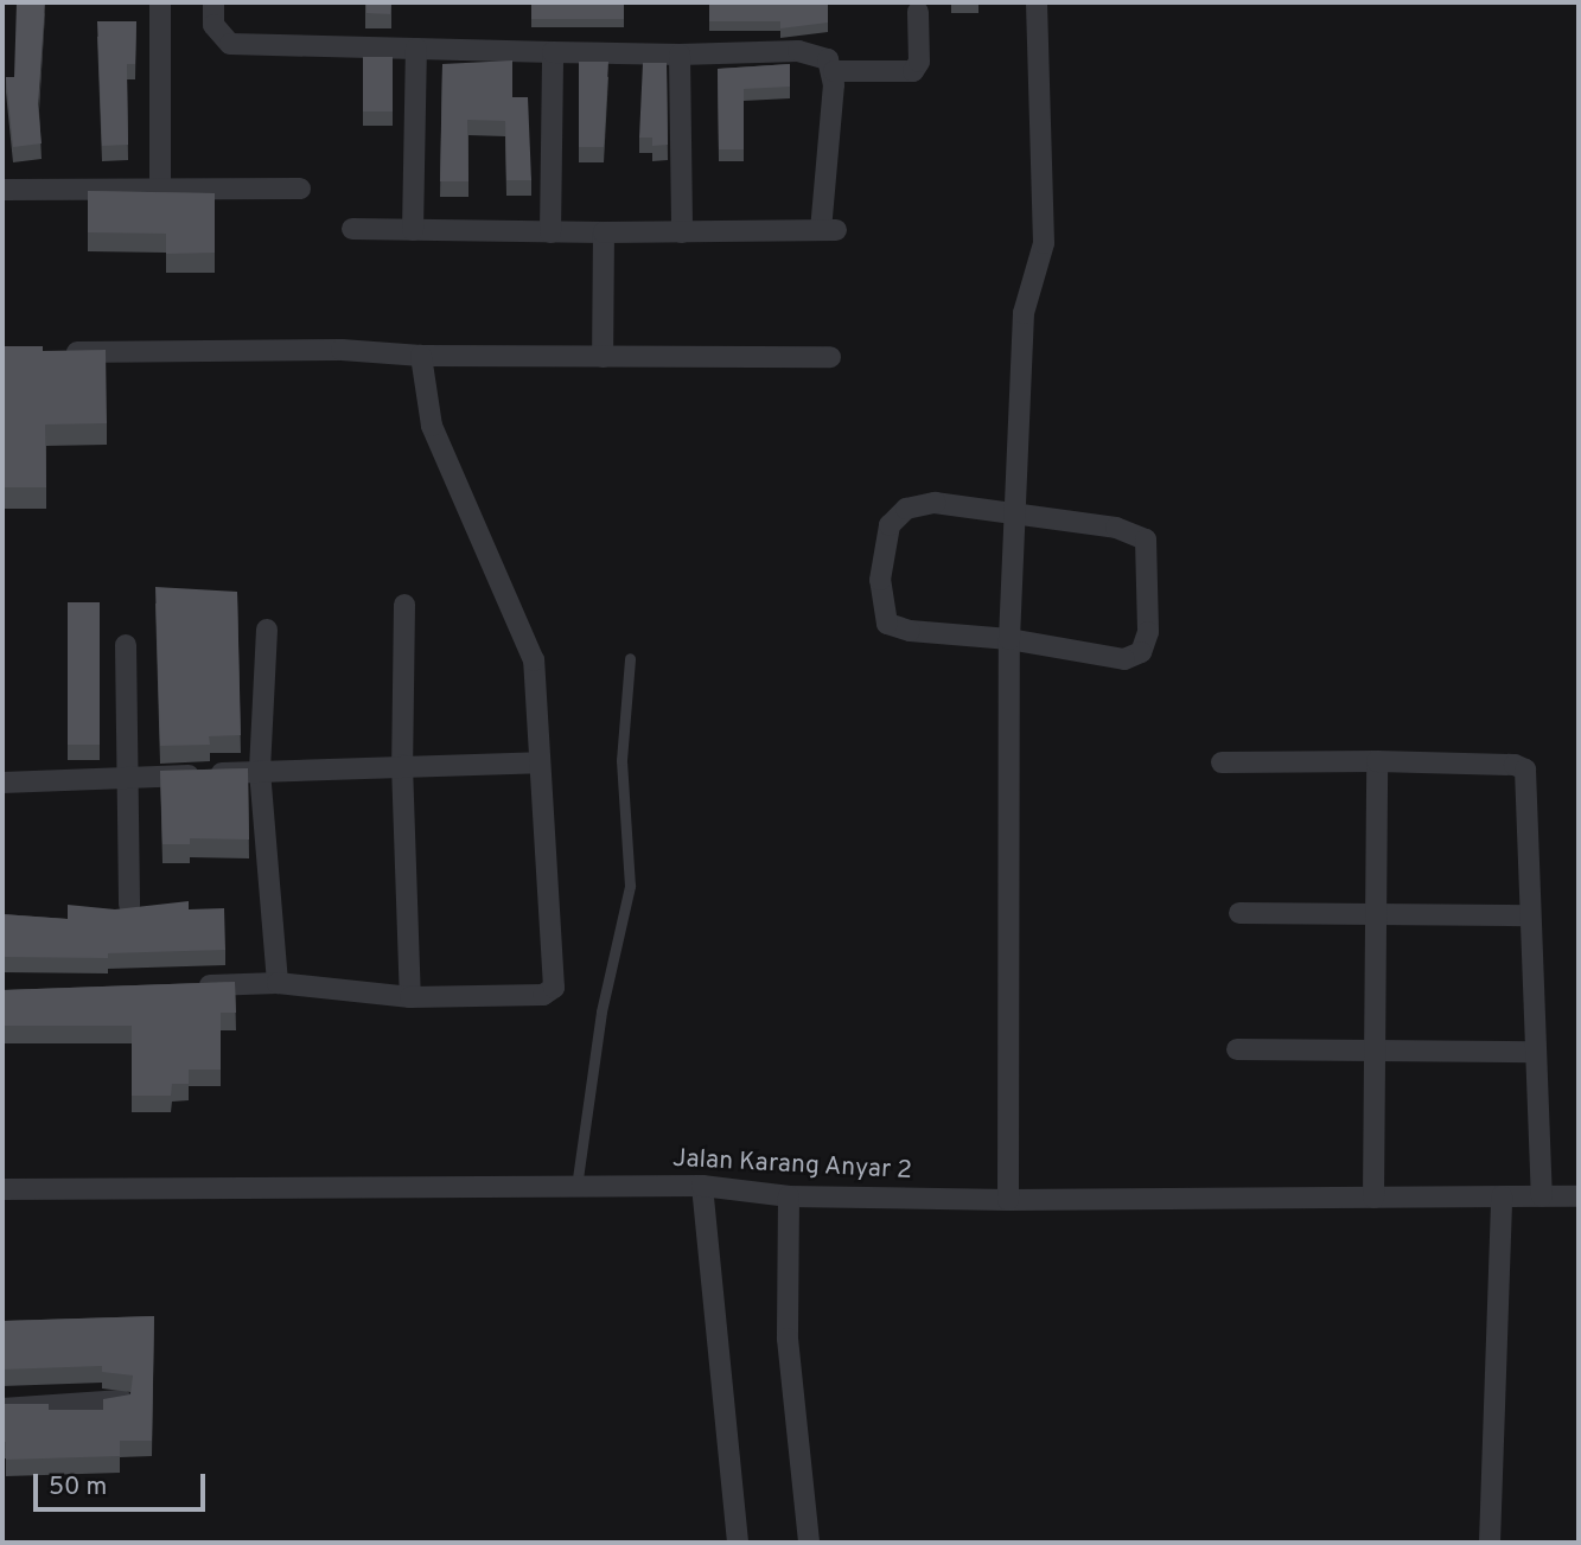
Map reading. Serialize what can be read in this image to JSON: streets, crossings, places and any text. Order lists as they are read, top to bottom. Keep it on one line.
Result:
{"streets":{"street":["Jalan Karang Anyar 2"]},"scale_bar":"50 m"}
